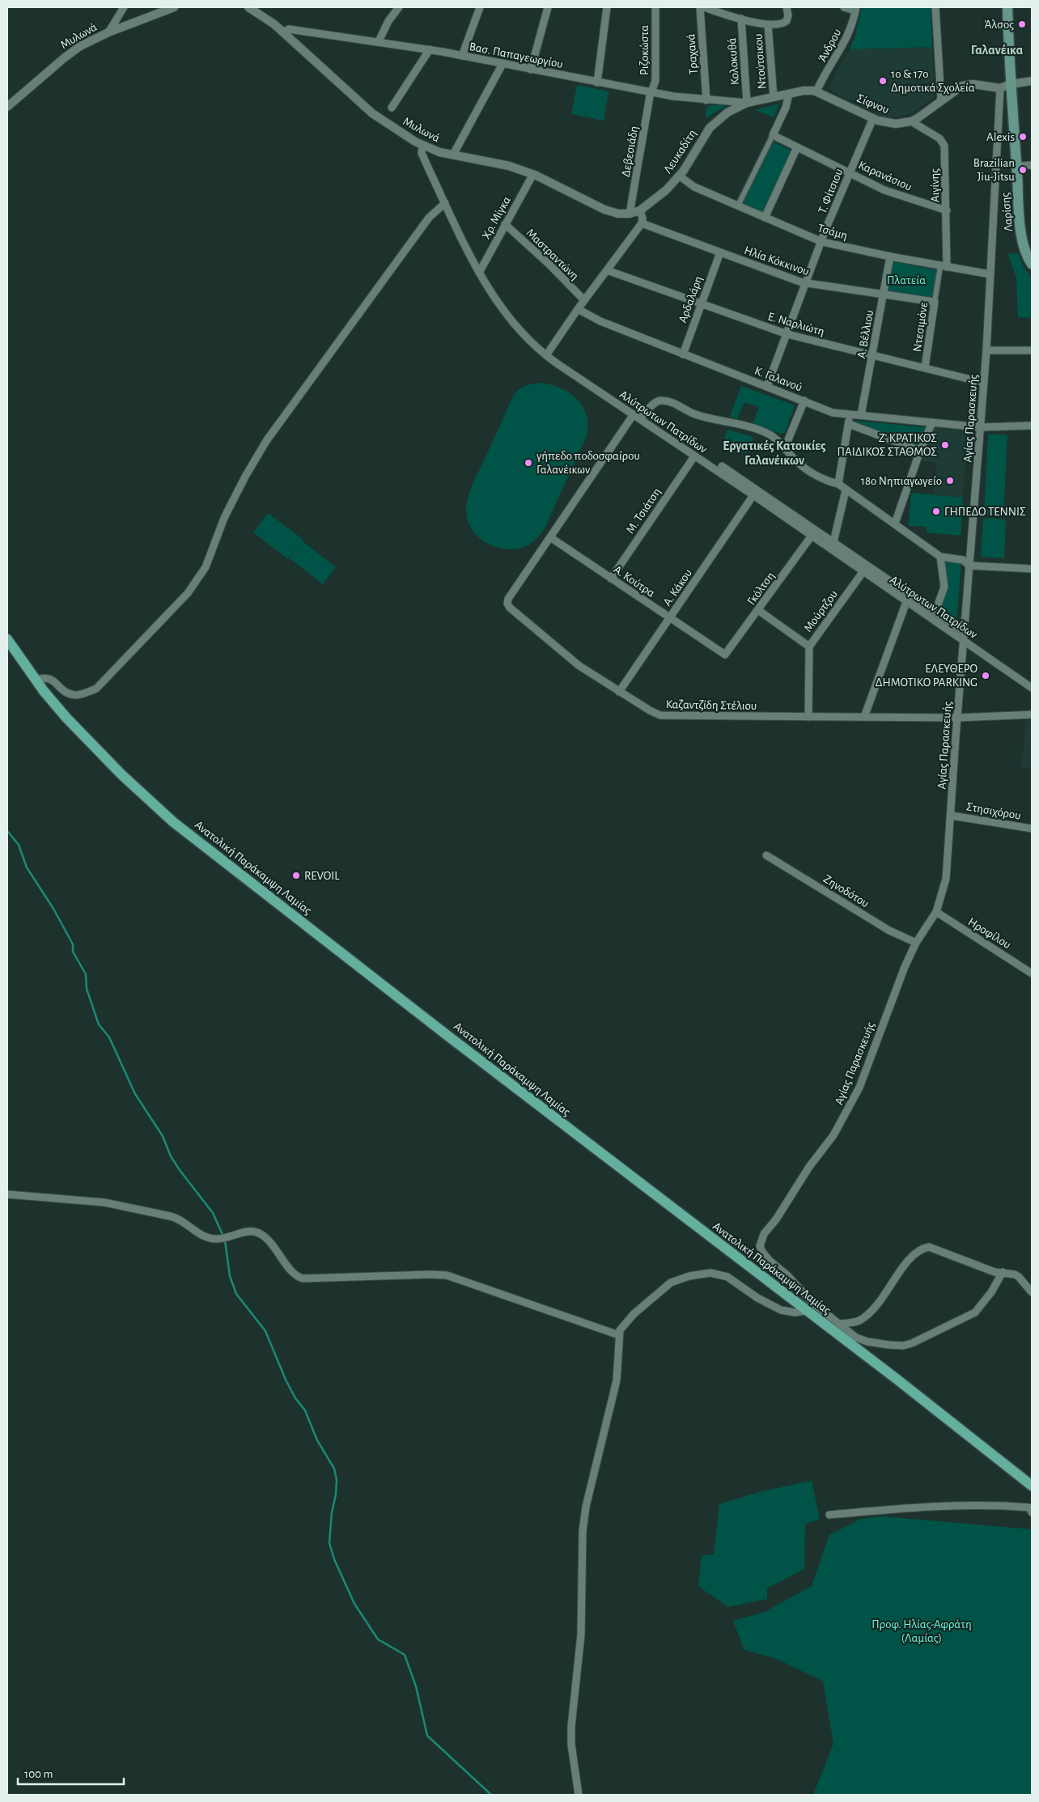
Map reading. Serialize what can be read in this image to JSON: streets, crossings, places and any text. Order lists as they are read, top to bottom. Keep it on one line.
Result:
{"streets":{"main road":["Λαρίσης","Ανατολική Παράκαμψη Λαμίας"],"street":["Μυλωνά","Άνδρου","Ριζοκώστα","Τραχανά","Βασ. Παπαγεωργίου","Κολοκυθά","Ντούτσικου","Σίφνου","Δεβεσιάδη","Λευκαδίτη","Καρανάσιου","Αιγίνης","Τ. Φίτσιου","Χρ. Μίγκα","Τσάμη","Μαστραντώνη","Ηλία Κόκκινου","Αρδαλάρη","Ε. Ναρλιώτη","Ντεσιμόνε","Α. Βέλλιου","Κ. Γαλανού","Αγίας Παρασκευής","Αλύτρωτων Πατρίδων","Μ. Τσιάτση","Α. Κούτρα","Α. Κάκου","Γκόλτση","Μούρτζου","Καζαντζίδη Στέλιου","Στησιχόρου","Ζηνοδότου","Ηροφίλου"]},"crossings":[["Μυλωνά","Βασ. Παπαγεωργίου"],["Μυλωνά","Δεβεσιάδη"],["Μυλωνά","Λευκαδίτη"],["Μυλωνά","Χρ. Μίγκα"],["Μυλωνά","Αλύτρωτων Πατρίδων"],["Άνδρου","Σίφνου"],["Άνδρου","Λευκαδίτη"],["Ριζοκώστα","Βασ. Παπαγεωργίου"],["Ριζοκώστα","Δεβεσιάδη"],["Τραχανά","Βασ. Παπαγεωργίου"],["Βασ. Παπαγεωργίου","Κολοκυθά"],["Βασ. Παπαγεωργίου","Δεβεσιάδη"],["Βασ. Παπαγεωργίου","Λευκαδίτη"],["Κολοκυθά","Λευκαδίτη"],["Ντούτσικου","Λευκαδίτη"],["Σίφνου","Λευκαδίτη"],["Σίφνου","Αιγίνης"],["Σίφνου","Τ. Φίτσιου"],["Σίφνου","Λαρίσης"],["Σίφνου","Αγίας Παρασκευής"],["Λευκαδίτη","Τσάμη"],["Καρανάσιου","Αιγίνης"],["Καρανάσιου","Τ. Φίτσιου"],["Αιγίνης","Τσάμη"],["Αιγίνης","Ντεσιμόνε"],["Τ. Φίτσιου","Τσάμη"],["Τ. Φίτσιου","Ηλία Κόκκινου"],["Τ. Φίτσιου","Ε. Ναρλιώτη"],["Τ. Φίτσιου","Κ. Γαλανού"],["Χρ. Μίγκα","Μαστραντώνη"],["Χρ. Μίγκα","Αλύτρωτων Πατρίδων"],["Τσάμη","Ντεσιμόνε"],["Τσάμη","Α. Βέλλιου"],["Τσάμη","Αγίας Παρασκευής"],["Ηλία Κόκκινου","Αρδαλάρη"],["Ηλία Κόκκινου","Ντεσιμόνε"],["Ηλία Κόκκινου","Α. Βέλλιου"],["Αρδαλάρη","Ε. Ναρλιώτη"],["Αρδαλάρη","Κ. Γαλανού"],["Ε. Ναρλιώτη","Ντεσιμόνε"],["Ε. Ναρλιώτη","Α. Βέλλιου"],["Ε. Ναρλιώτη","Αγίας Παρασκευής"],["Α. Βέλλιου","Κ. Γαλανού"],["Κ. Γαλανού","Αγίας Παρασκευής"],["Αγίας Παρασκευής","Αλύτρωτων Πατρίδων"],["Αγίας Παρασκευής","Καζαντζίδη Στέλιου"],["Αγίας Παρασκευής","Στησιχόρου"],["Αγίας Παρασκευής","Ανατολική Παράκαμψη Λαμίας"],["Αγίας Παρασκευής","Ζηνοδότου"],["Αγίας Παρασκευής","Ηροφίλου"],["Αλύτρωτων Πατρίδων","Μ. Τσιάτση"],["Αλύτρωτων Πατρίδων","Α. Κάκου"],["Αλύτρωτων Πατρίδων","Γκόλτση"],["Αλύτρωτων Πατρίδων","Μούρτζου"],["Μ. Τσιάτση","Α. Κούτρα"],["Α. Κούτρα","Α. Κάκου"],["Α. Κούτρα","Γκόλτση"],["Α. Κούτρα","Καζαντζίδη Στέλιου"],["Α. Κάκου","Καζαντζίδη Στέλιου"],["Μούρτζου","Καζαντζίδη Στέλιου"]],"districts":["Γαλανέικα","Εργατικές Κατοικίες Γαλανέικων"],"parks":["Πλατεία","Προφ. Ηλίας-Αφράτη (Λαμίας)"],"places":["Άλσος","1ο & 17ο Δημοτικά Σχολεία","Alexis","Brazilian Jiu-Jitsu","Ζ' ΚΡΑΤΙΚΟΣ ΠΑΙΔΙΚΟΣ ΣΤΑΘΜΟΣ","γήπεδο ποδοσφαίρου Γαλανέικων","18ο Νηπιαγωγείο","ΓΗΠΕΔΟ ΤΕΝΝΙΣ","ΕΛΕΥΘΕΡΟ ΔΗΜΟΤΙΚΟ PARKING","REVOIL"],"scale_bar":"100 m"}
